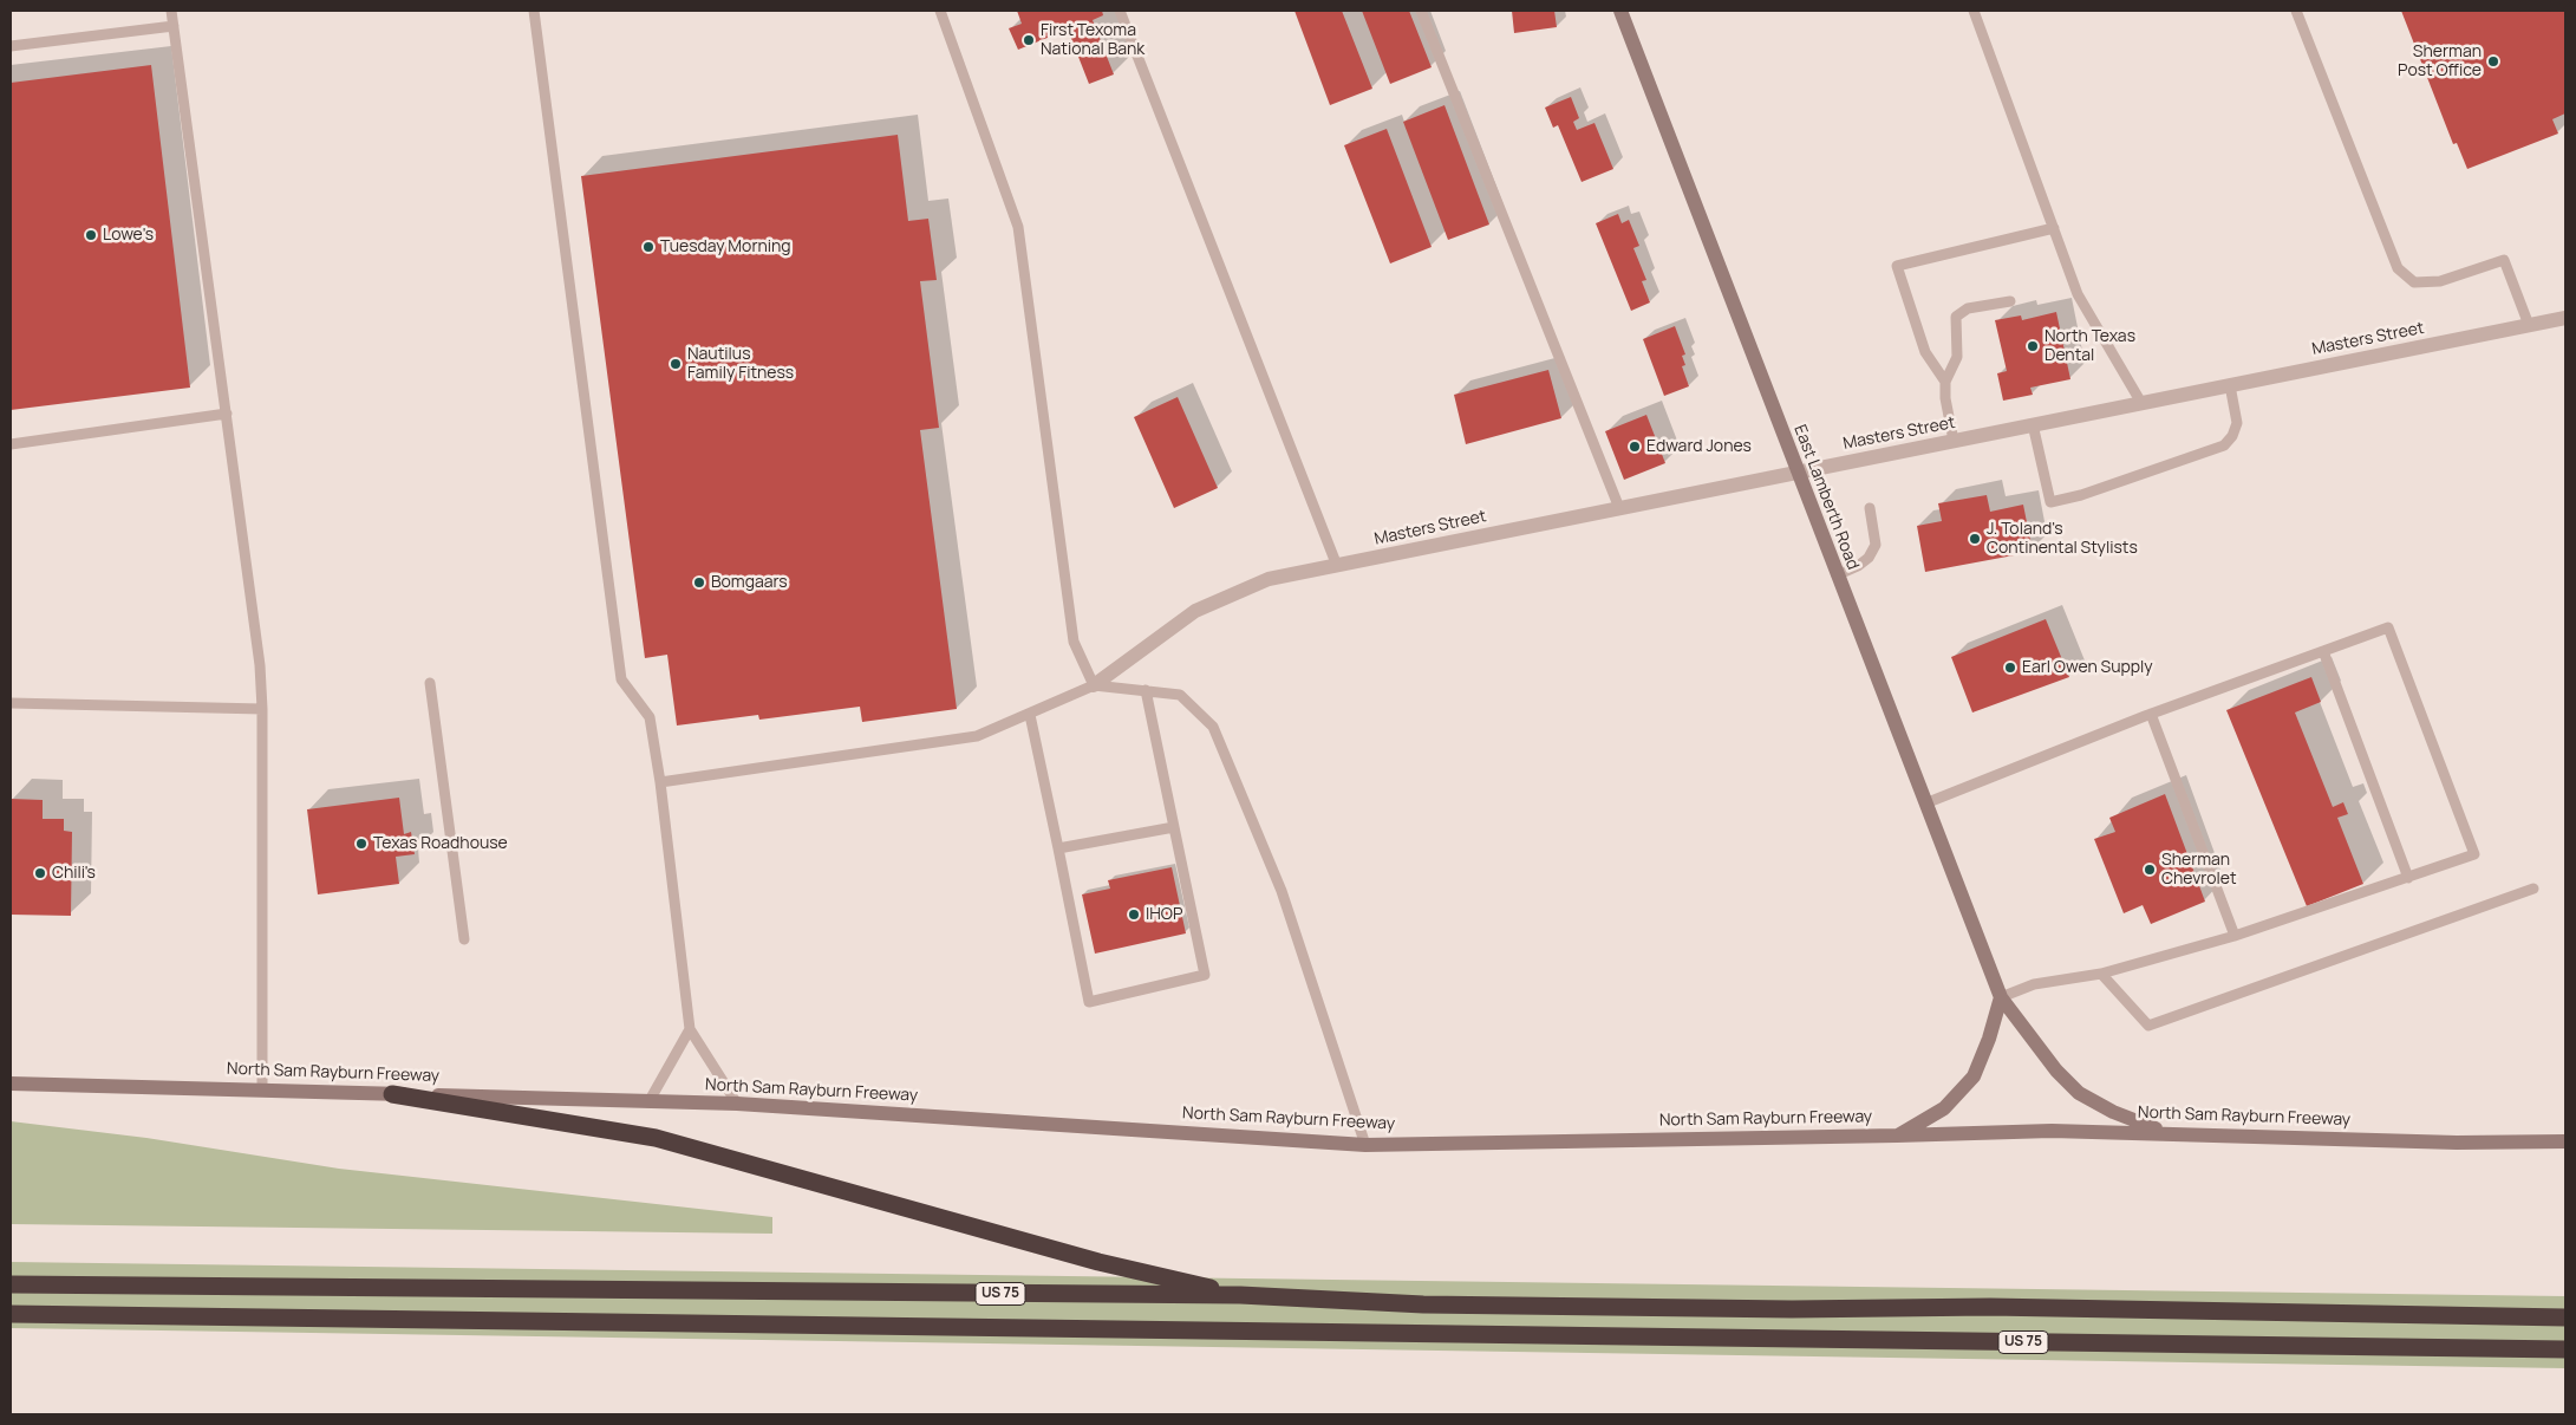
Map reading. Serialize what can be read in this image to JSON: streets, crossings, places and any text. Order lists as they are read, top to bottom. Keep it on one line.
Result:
{"streets":{"highway":["US 75"],"main road":["East Lamberth Road","North Sam Rayburn Freeway"],"street":["Masters Street"]},"crossings":[["Masters Street","East Lamberth Road"],["East Lamberth Road","North Sam Rayburn Freeway"]],"places":["First Texoma National Bank","Sherman Post Office","Lowe's","Tuesday Morning","North Texas Dental","Nautilus Family Fitness","Edward Jones","J. Toland's Continental Stylists","Bomgaars","Earl Owen Supply","Texas Roadhouse","Sherman Chevrolet","Chili's","IHOP"]}
